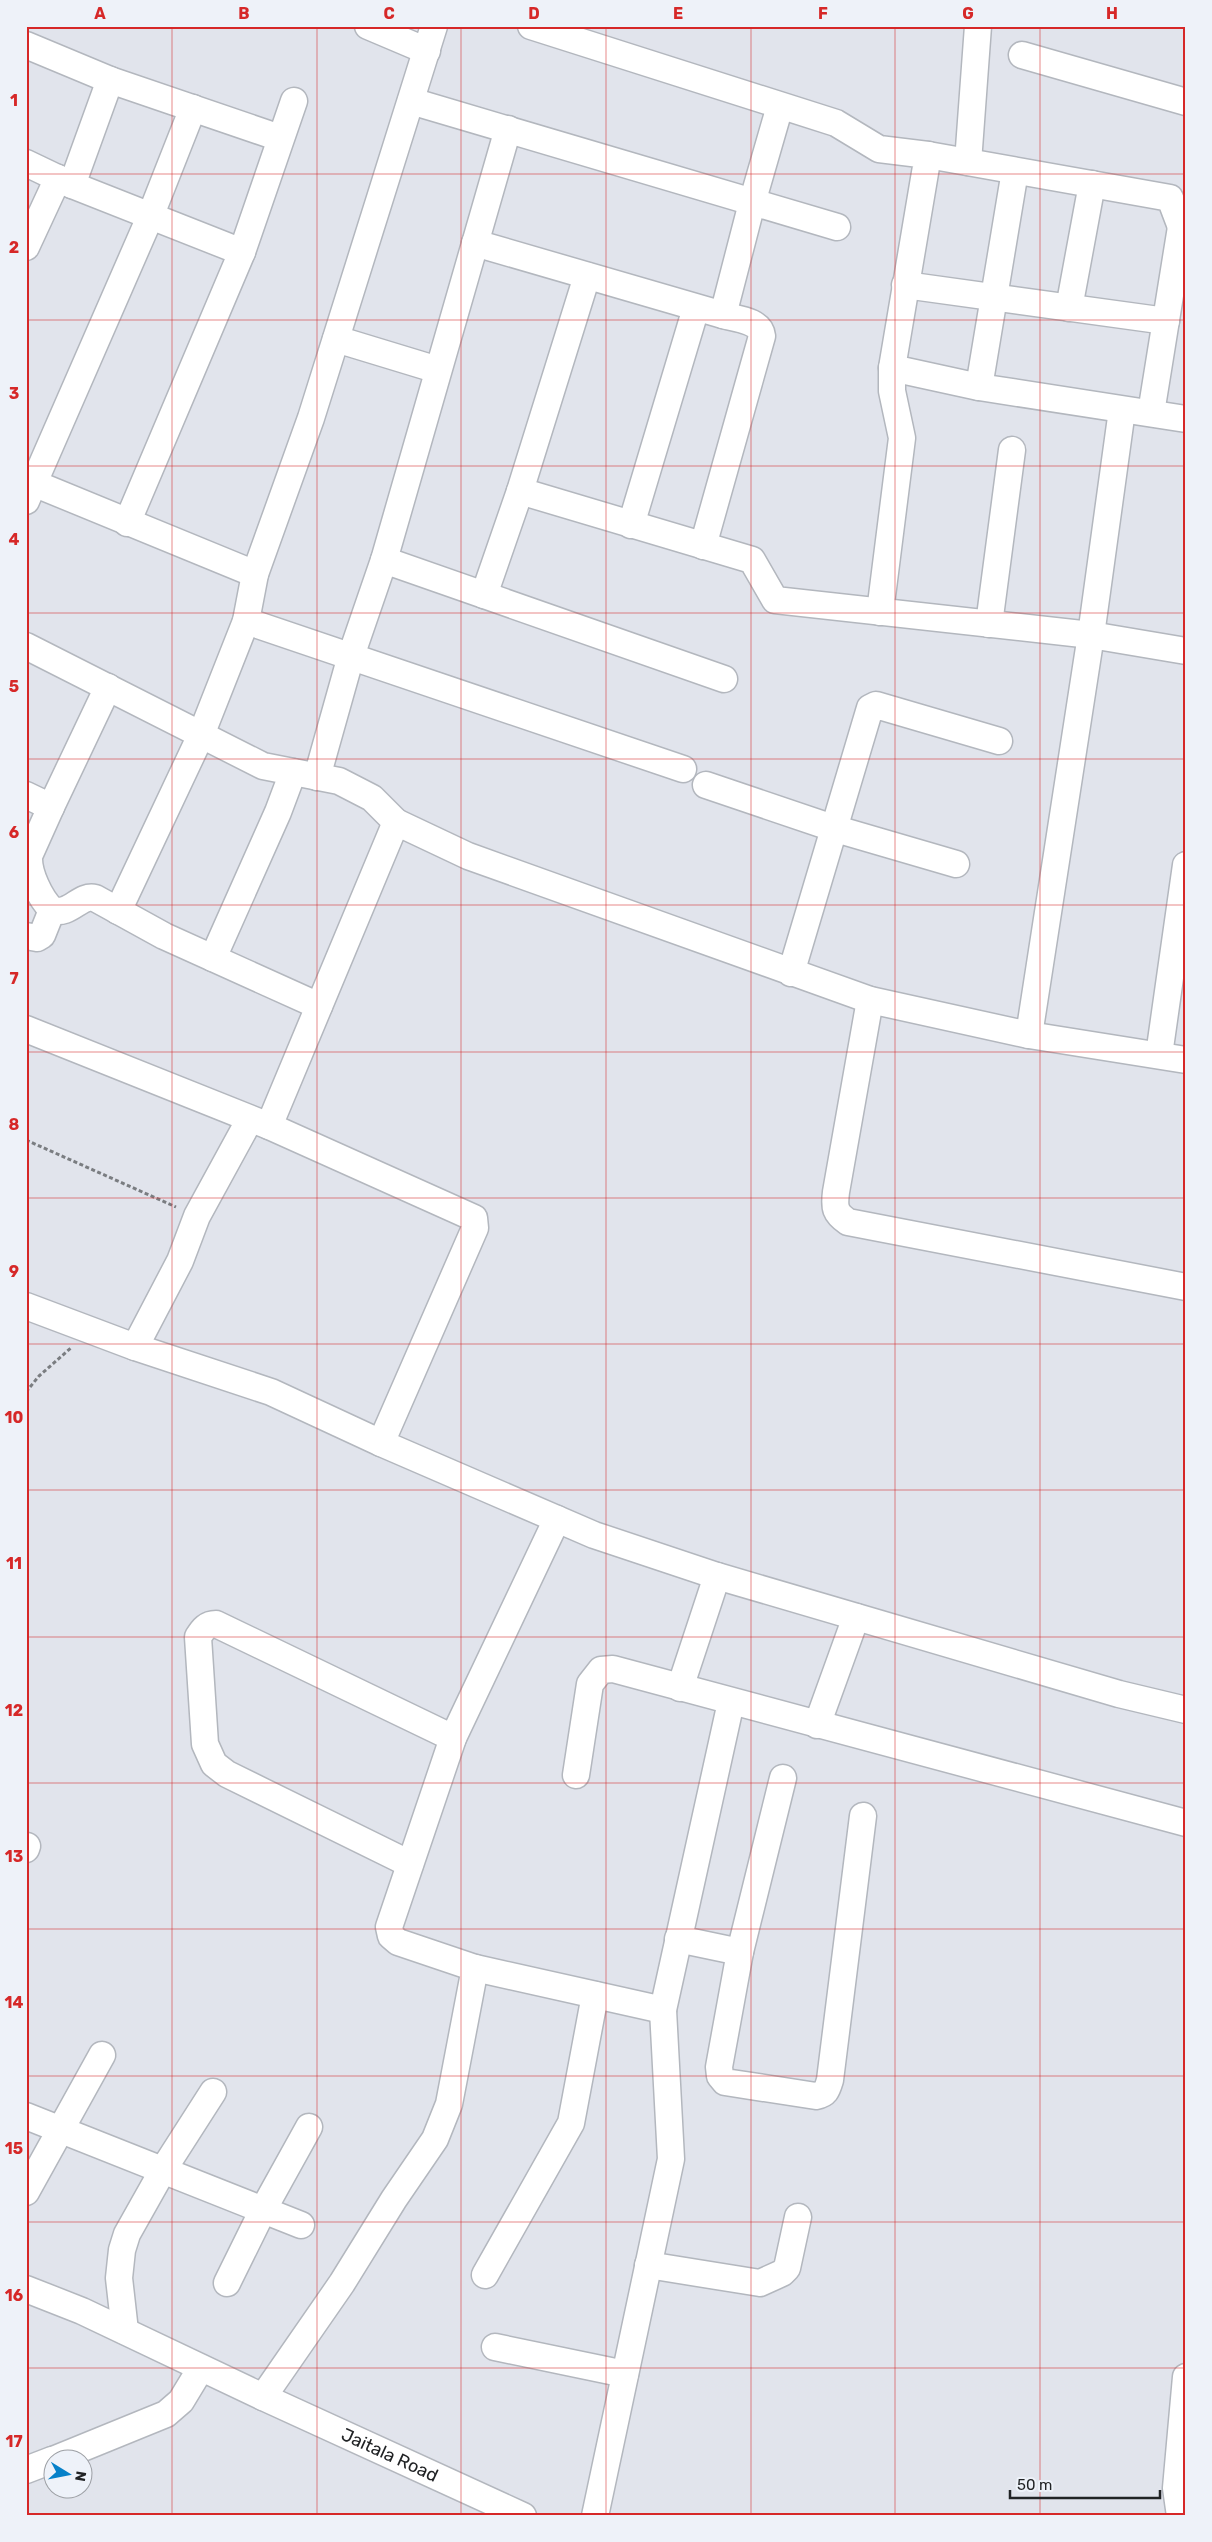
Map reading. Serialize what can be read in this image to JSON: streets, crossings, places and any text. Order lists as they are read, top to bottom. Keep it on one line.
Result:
{"streets":{"street":["Jaitala Road"]},"scale_bar":"50 m","north":"right","grid":{"columns":["A","B","C","D","E","F","G","H"],"rows":["1","2","3","4","5","6","7","8","9","10","11","12","13","14","15","16","17"]}}
